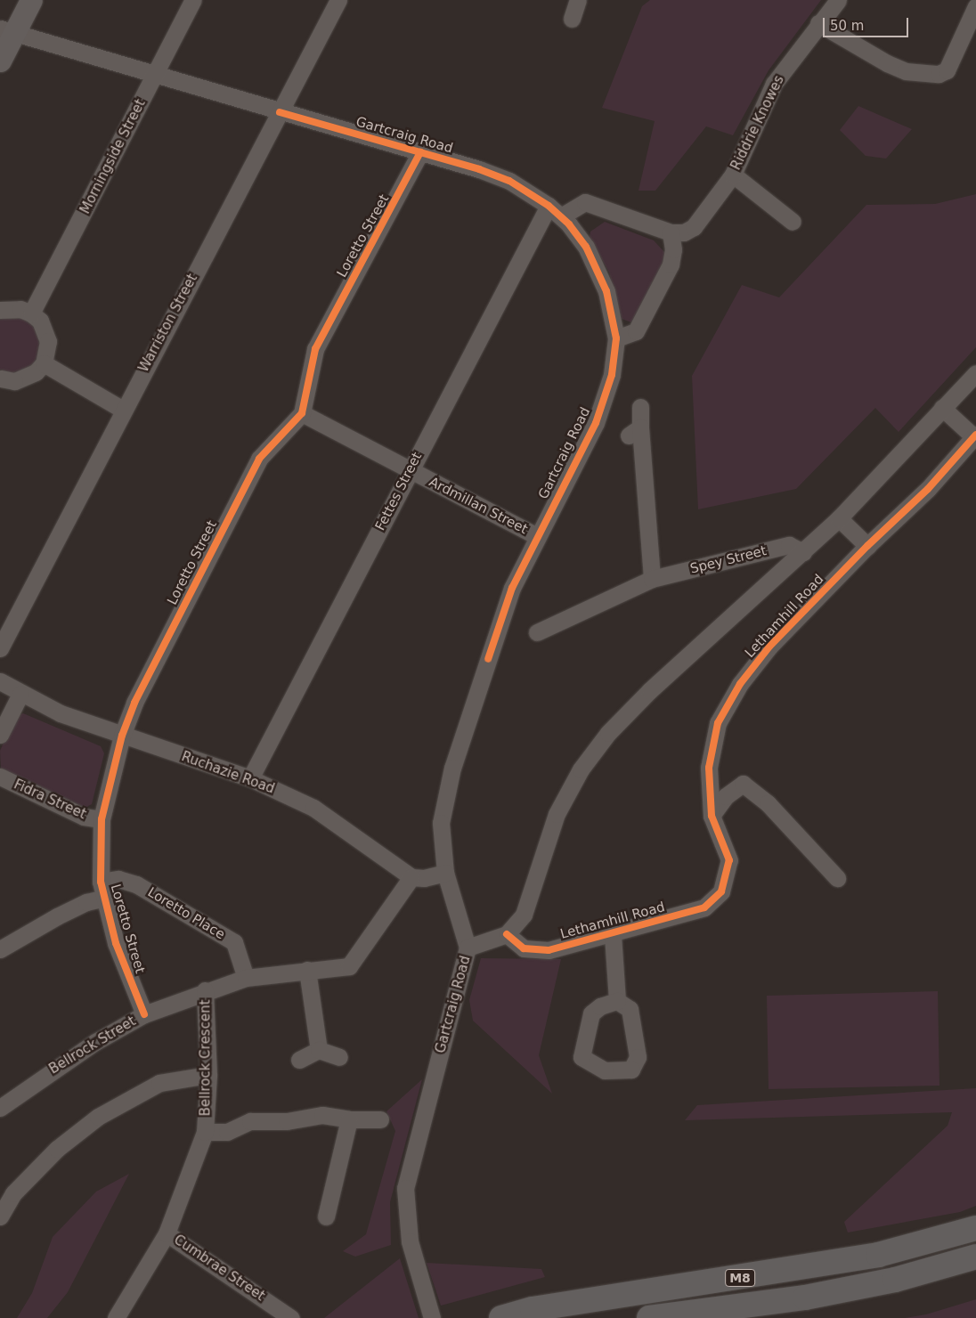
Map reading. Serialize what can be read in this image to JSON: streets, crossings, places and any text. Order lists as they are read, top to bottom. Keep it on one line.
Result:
{"streets":{"highway":["M8"],"street":["Riddrie Knowes","Gartcraig Road","Morningside Street","Loretto Street","Warriston Street","Fettes Street","Ardmillan Street","Spey Street","Lethamhill Road","Ruchazie Road","Fidra Street","Loretto Place","Bellrock Street","Bellrock Crescent","Cumbrae Street"]},"crossings":[["Gartcraig Road","Morningside Street"],["Gartcraig Road","Loretto Street"],["Gartcraig Road","Warriston Street"],["Gartcraig Road","Fettes Street"],["Gartcraig Road","Ardmillan Street"],["Loretto Street","Ardmillan Street"],["Loretto Street","Ruchazie Road"],["Loretto Street","Fidra Street"],["Loretto Street","Loretto Place"],["Loretto Street","Bellrock Street"],["Fettes Street","Ardmillan Street"],["Fettes Street","Ruchazie Road"],["Ruchazie Road","Bellrock Street"],["Loretto Place","Bellrock Street"],["Bellrock Street","Bellrock Crescent"],["Bellrock Crescent","Cumbrae Street"]],"scale_bar":"50 m"}
